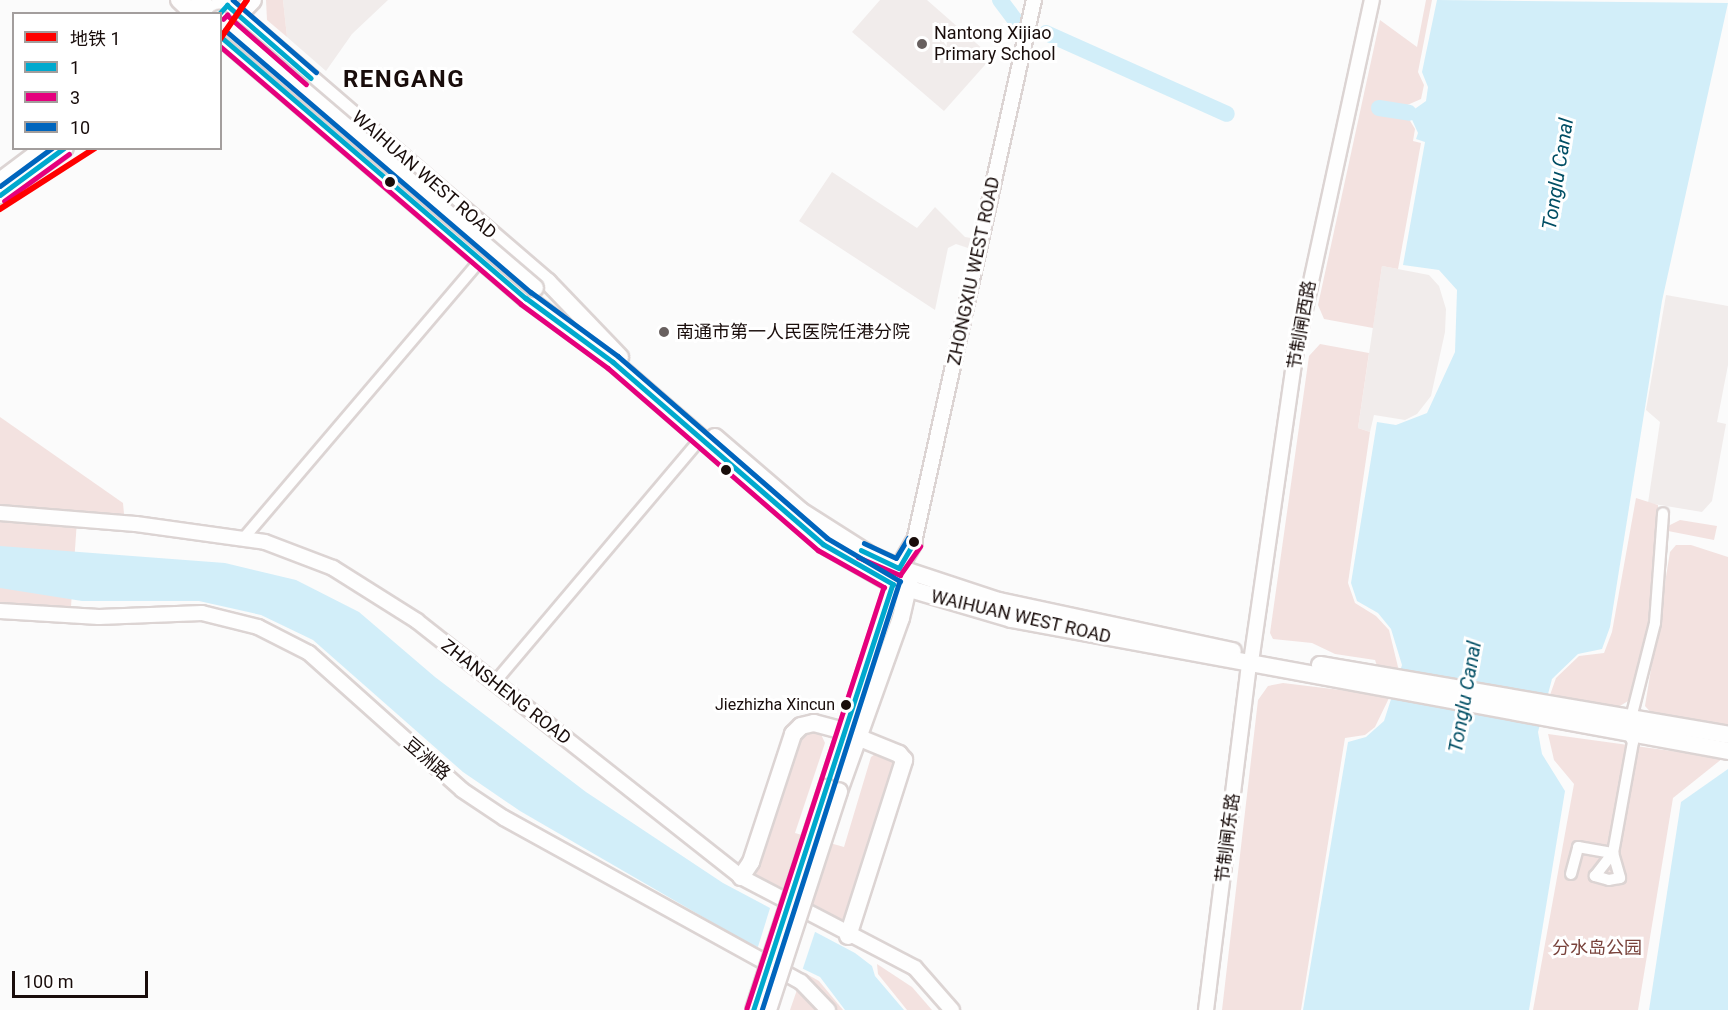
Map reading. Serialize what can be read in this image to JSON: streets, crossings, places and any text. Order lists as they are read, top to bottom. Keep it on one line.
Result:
{"streets":{"main road":["WAIHUAN WEST ROAD"],"street":["ZHONGXIU WEST ROAD","节制闸西路","ZHANSHENG ROAD","豆洲路","节制闸东路"]},"crossings":[["WAIHUAN WEST ROAD","节制闸西路"],["WAIHUAN WEST ROAD","节制闸东路"],["节制闸西路","节制闸东路"]],"districts":["RENGANG"],"water":["Tonglu Canal"],"parks":["分水岛公园"],"places":["Nantong Xijiao Primary School","南通市第一人民医院任港分院","Jiezhizha Xincun"],"lines":["metro line 1","transit line 10","transit line 1","transit line 3"],"legend":["地铁 1","1","3","10"],"scale_bar":"100 m"}
